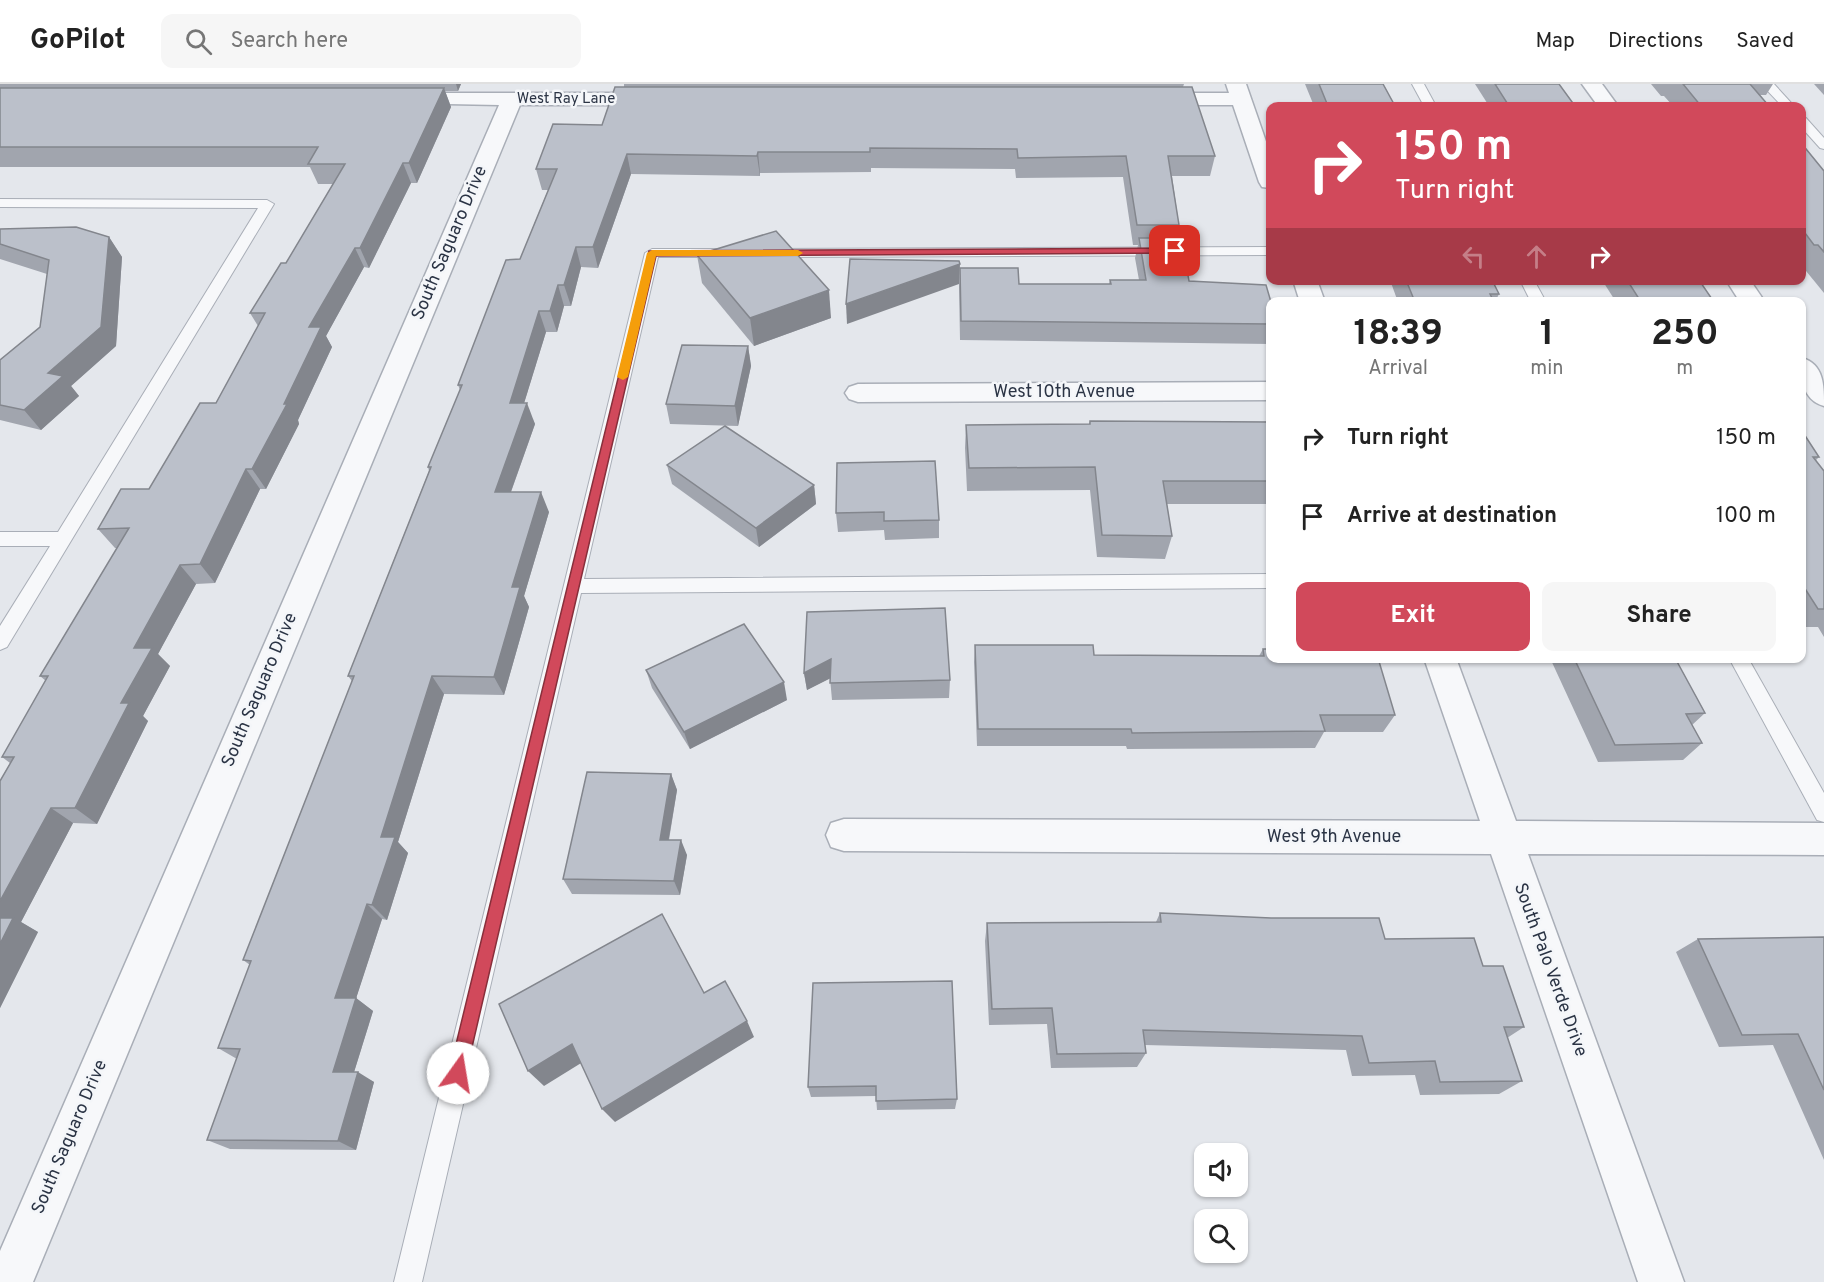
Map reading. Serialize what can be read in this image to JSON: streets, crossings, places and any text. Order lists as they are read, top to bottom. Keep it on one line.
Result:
{"streets":{"street":["West Ray Lane","South Saguaro Drive","West 10th Avenue","West 9th Avenue","South Palo Verde Drive"]},"crossings":[["West Ray Lane","South Saguaro Drive"],["West 9th Avenue","South Palo Verde Drive"]],"page":{"header":"GoPilot","search":"Search here","nav":["Map","Directions","Saved"],"turn":["150 m","Turn right"],"eta":["18:39","Arrival","1","min","250","m"],"list":[{"name":"Turn right","value":"150 m"},{"name":"Arrive at destination","value":"100 m"}],"buttons":["Exit","Share"]}}
